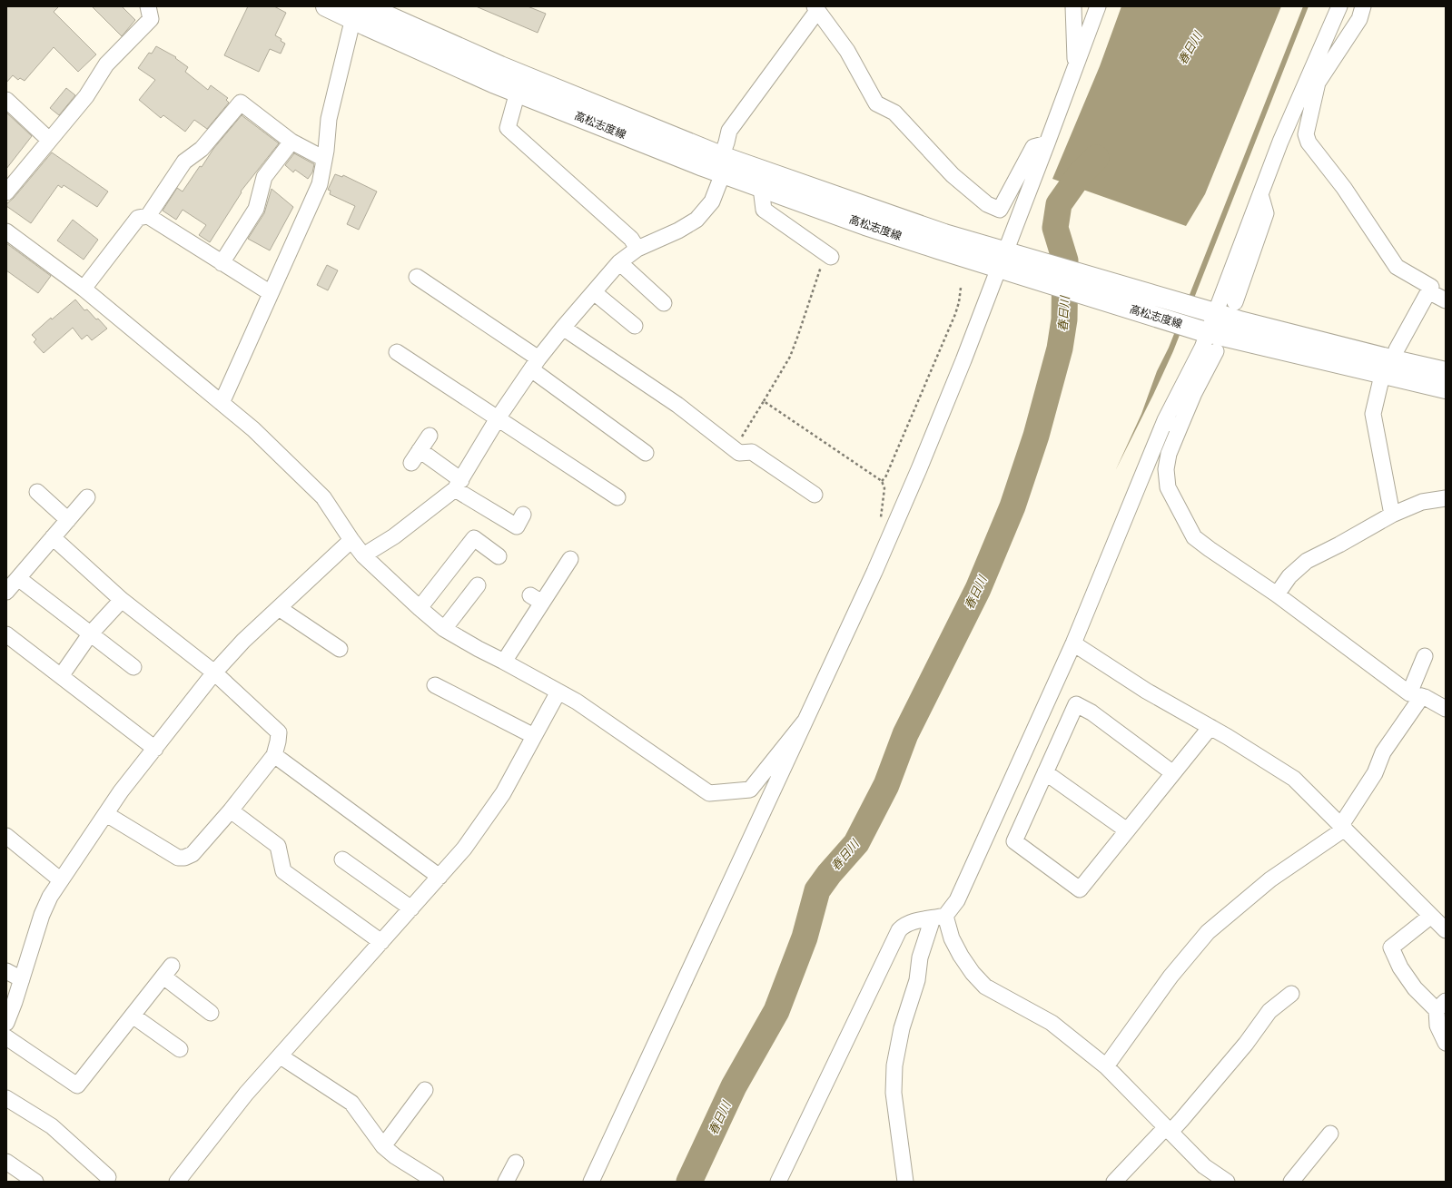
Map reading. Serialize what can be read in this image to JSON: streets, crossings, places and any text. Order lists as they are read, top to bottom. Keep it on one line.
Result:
{"streets":{"main road":["高松志度線"]},"water":["春日川"]}
